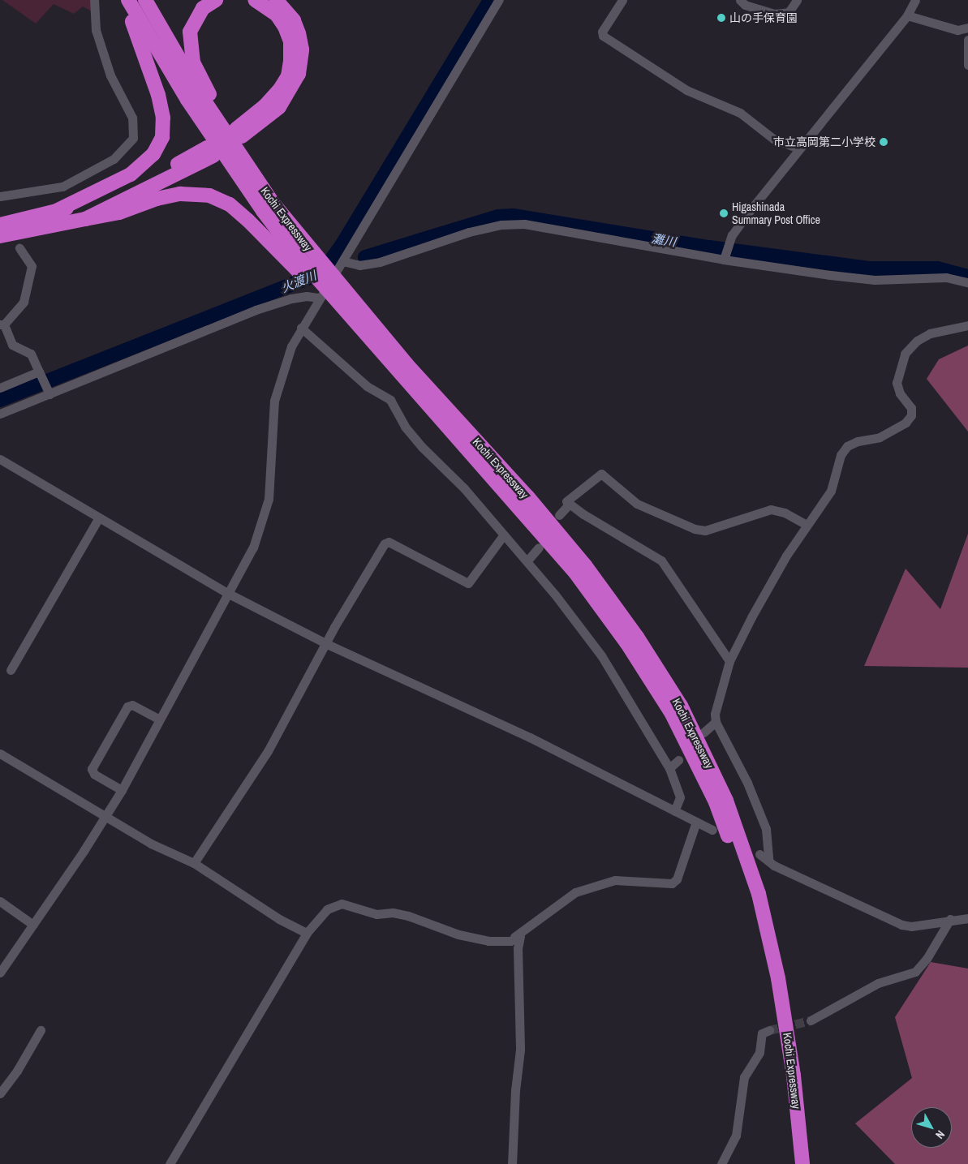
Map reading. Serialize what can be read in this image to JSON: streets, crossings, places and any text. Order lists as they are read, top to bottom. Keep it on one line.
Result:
{"streets":{"highway":["Kochi Expressway"]},"water":["灘川","火渡川"],"places":["山の手保育園","市立高岡第二小学校","Higashinada Summary Post Office"],"north":"bottom right"}
